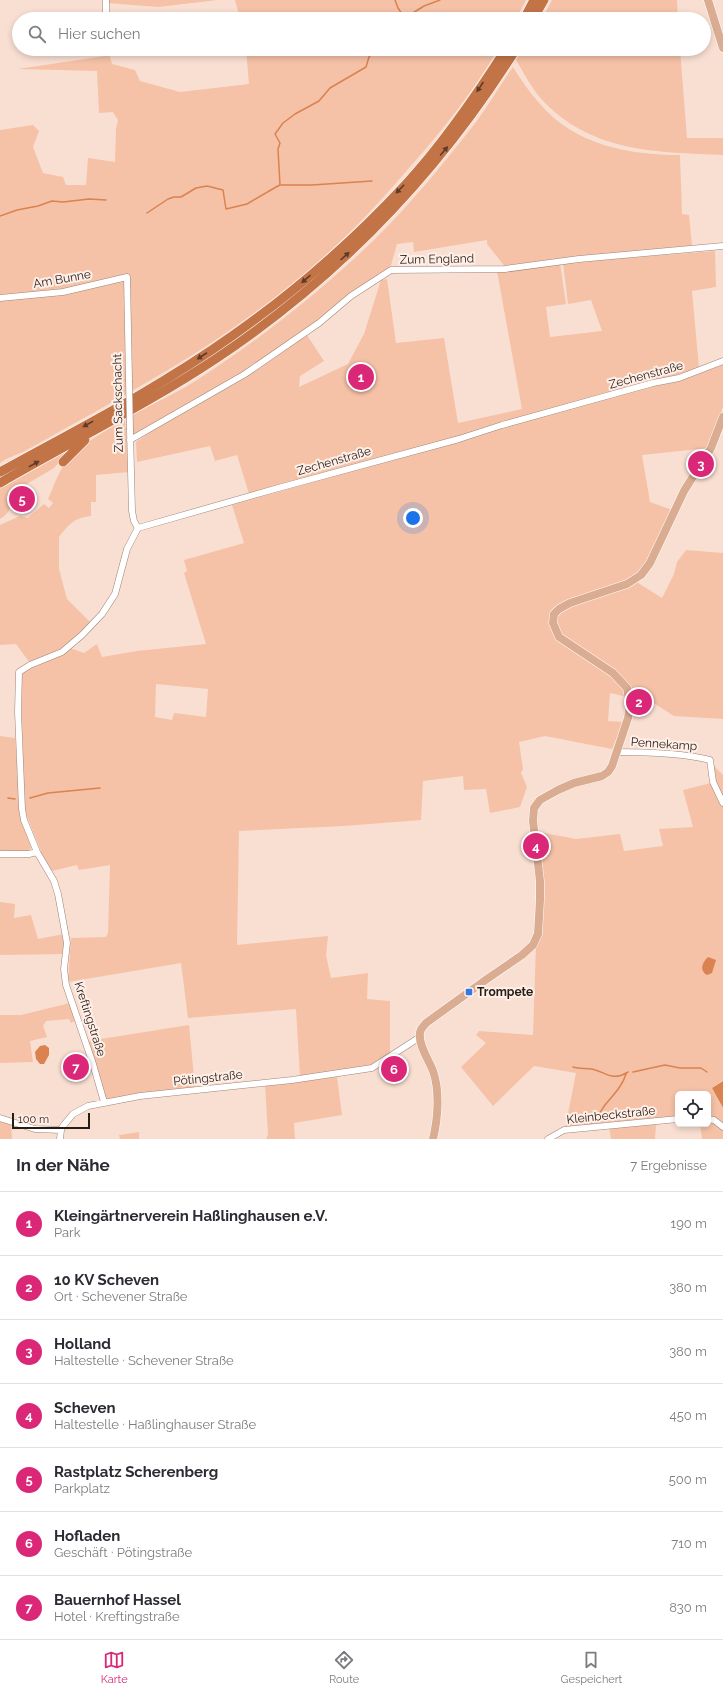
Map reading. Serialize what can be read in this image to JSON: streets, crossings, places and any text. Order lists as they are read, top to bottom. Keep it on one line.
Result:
{"streets":{"street":["Zum England","Am Bunne","Zechenstraße","Zum Sackschacht","Pennekamp","Kreftingstraße","Pötingstraße","Kleinbeckstraße"]},"crossings":[["Zum England","Zum Sackschacht"],["Am Bunne","Zum Sackschacht"],["Zechenstraße","Zum Sackschacht"],["Zechenstraße","Kreftingstraße"],["Zum Sackschacht","Kreftingstraße"],["Kreftingstraße","Pötingstraße"]],"places":{"transit":["Trompete"]},"scale_bar":"100 m","page":{"search":"Hier suchen","pins":["1","3","5","2","4","7","6"],"scale":"100 m","heading":["In der Nähe","7 Ergebnisse"],"list":[{"mark":"1","name":"Kleingärtnerverein Haßlinghausen e.V.","note":"Park","value":"190 m"},{"mark":"2","name":"10 KV Scheven","note":"Ort · Schevener Straße","value":"380 m"},{"mark":"3","name":"Holland","note":"Haltestelle · Schevener Straße","value":"380 m"},{"mark":"4","name":"Scheven","note":"Haltestelle · Haßlinghauser Straße","value":"450 m"},{"mark":"5","name":"Rastplatz Scherenberg","note":"Parkplatz","value":"500 m"},{"mark":"6","name":"Hofladen","note":"Geschäft · Pötingstraße","value":"710 m"},{"mark":"7","name":"Bauernhof Hassel","note":"Hotel · Kreftingstraße","value":"830 m"}],"nav":["Karte","Route","Gespeichert"]}}
